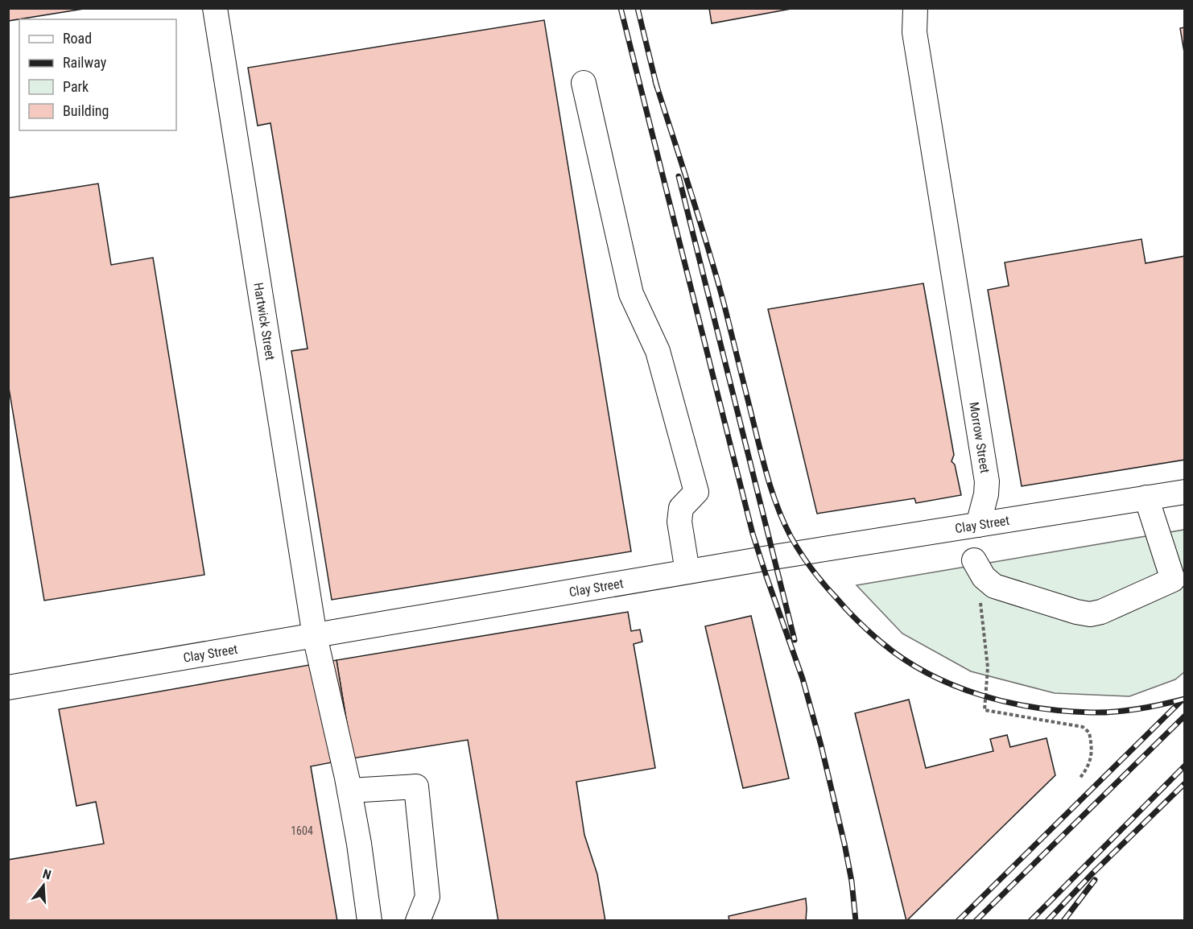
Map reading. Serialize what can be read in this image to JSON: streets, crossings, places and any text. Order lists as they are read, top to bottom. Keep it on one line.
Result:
{"streets":{"street":["Hartwick Street","Morrow Street","Clay Street"]},"crossings":[["Hartwick Street","Clay Street"],["Morrow Street","Clay Street"]],"house_numbers":["1604"],"legend":["Road","Railway","Park","Building"],"north":"top"}
